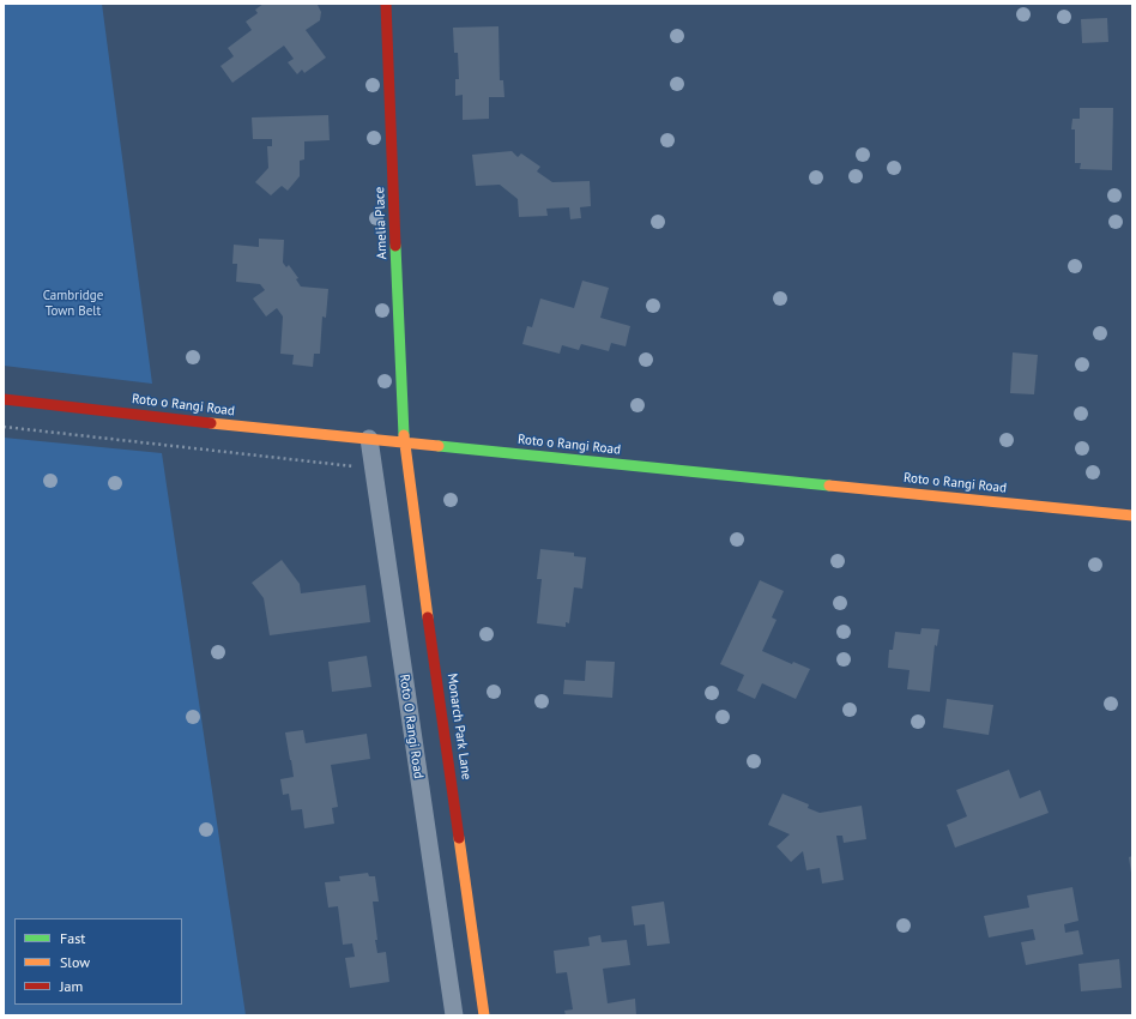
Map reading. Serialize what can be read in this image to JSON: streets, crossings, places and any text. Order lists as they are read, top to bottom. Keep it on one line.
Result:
{"streets":{"street":["Amelia Place","Roto o Rangi Road","Roto O Rangi Road","Monarch Park Lane"]},"crossings":[["Amelia Place","Roto o Rangi Road"],["Amelia Place","Monarch Park Lane"],["Roto o Rangi Road","Roto O Rangi Road"],["Roto o Rangi Road","Monarch Park Lane"]],"parks":["Cambridge Town Belt"],"legend":["Fast","Slow","Jam"]}
